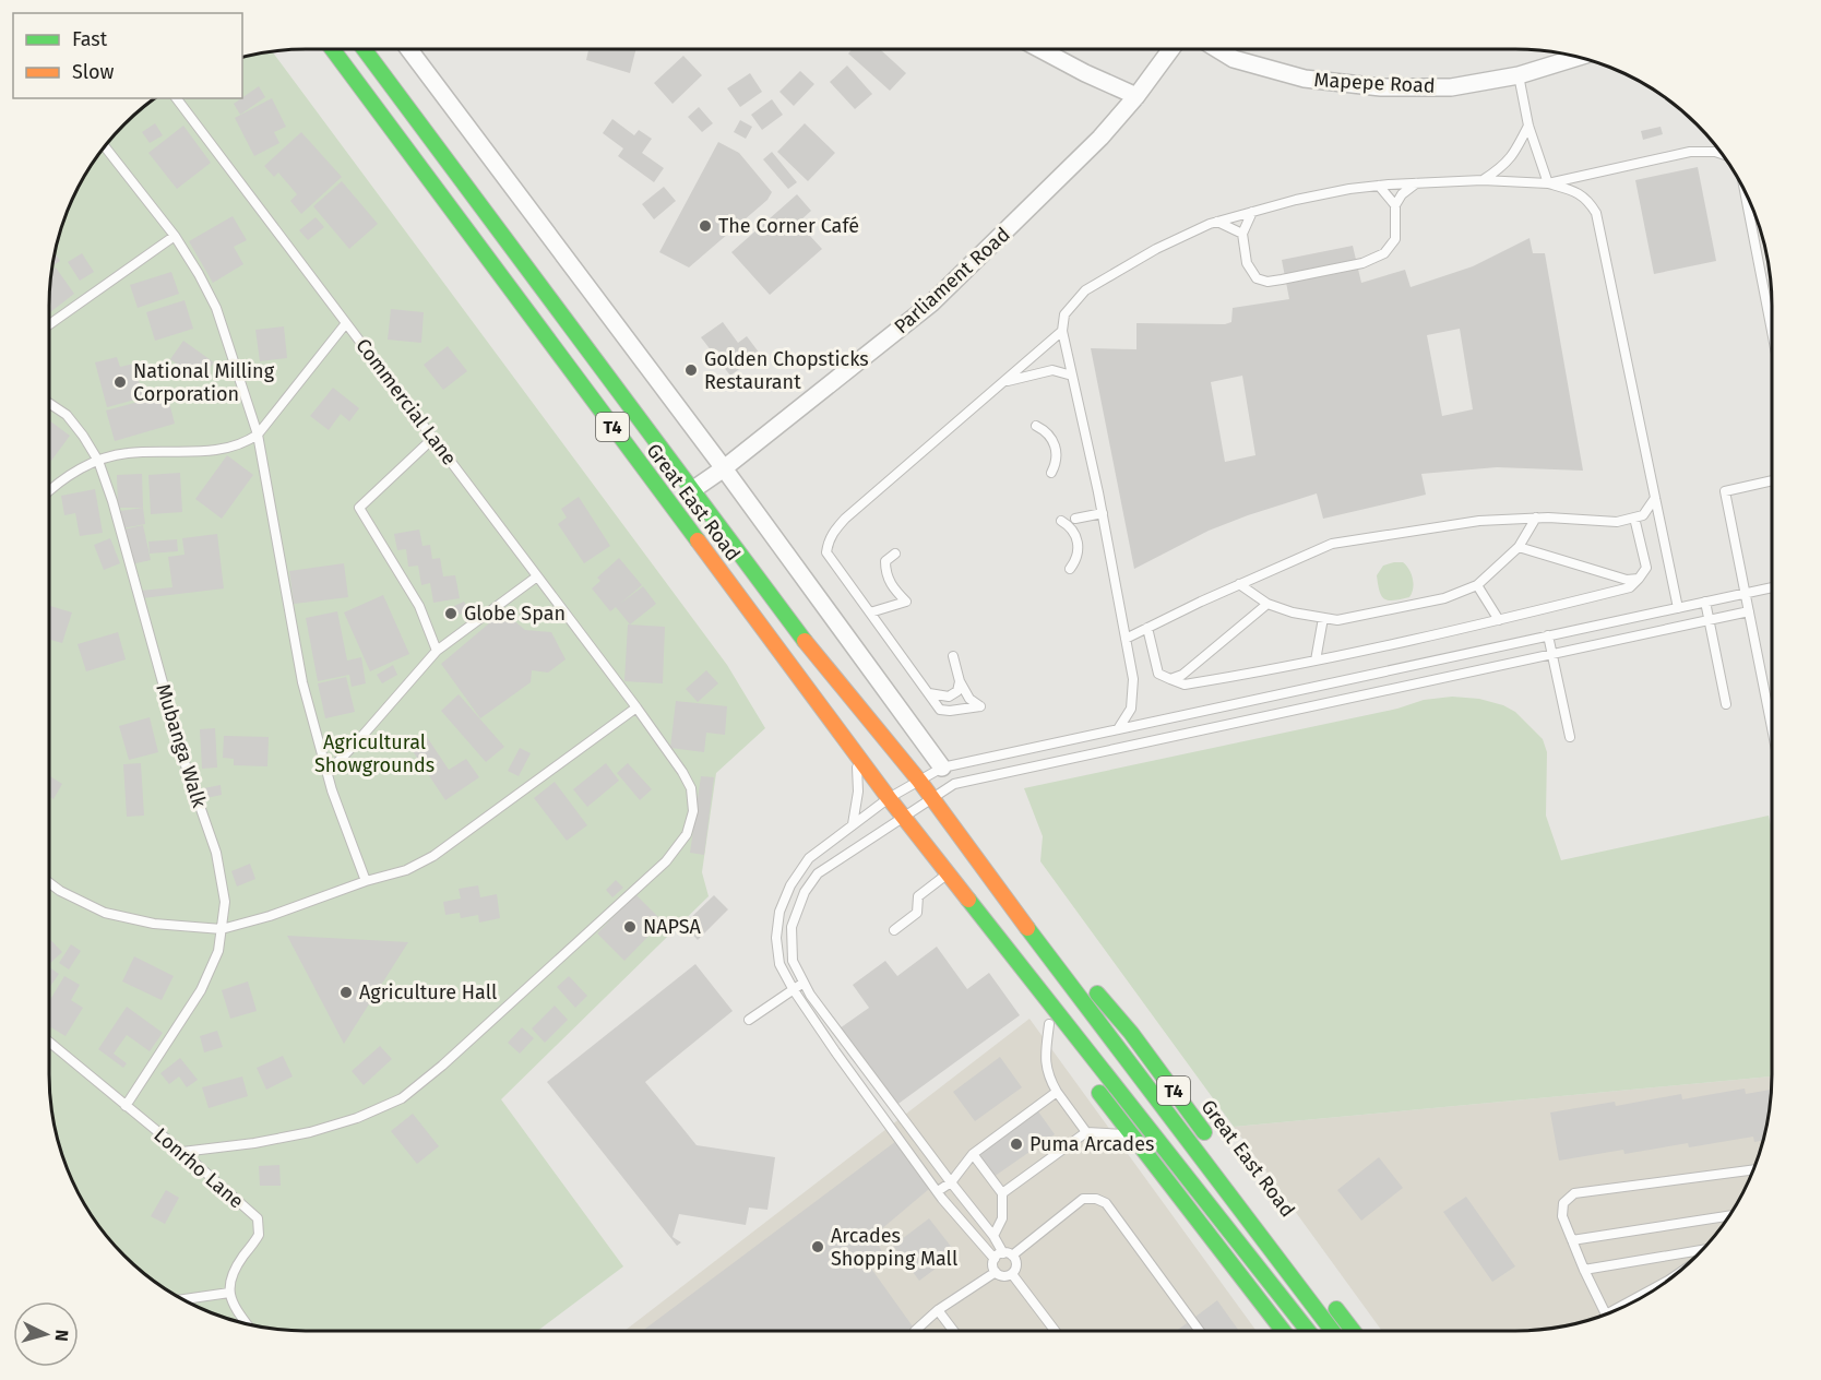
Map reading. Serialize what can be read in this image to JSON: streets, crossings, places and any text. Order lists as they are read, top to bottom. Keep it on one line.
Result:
{"streets":{"main road":["T4","Great East Road"],"street":["Mapepe Road","Parliament Road"],"lane":["Commercial Lane","Mubanga Walk","Lonrho Lane"]},"crossings":[["Parliament Road","Great East Road"],["Commercial Lane","Lonrho Lane"],["Mubanga Walk","Lonrho Lane"]],"parks":["Agricultural Showgrounds"],"places":["The Corner Café","Golden Chopsticks Restaurant","National Milling Corporation","Globe Span","NAPSA","Agriculture Hall","Puma Arcades","Arcades Shopping Mall"],"legend":["Fast","Slow"],"north":"right"}
